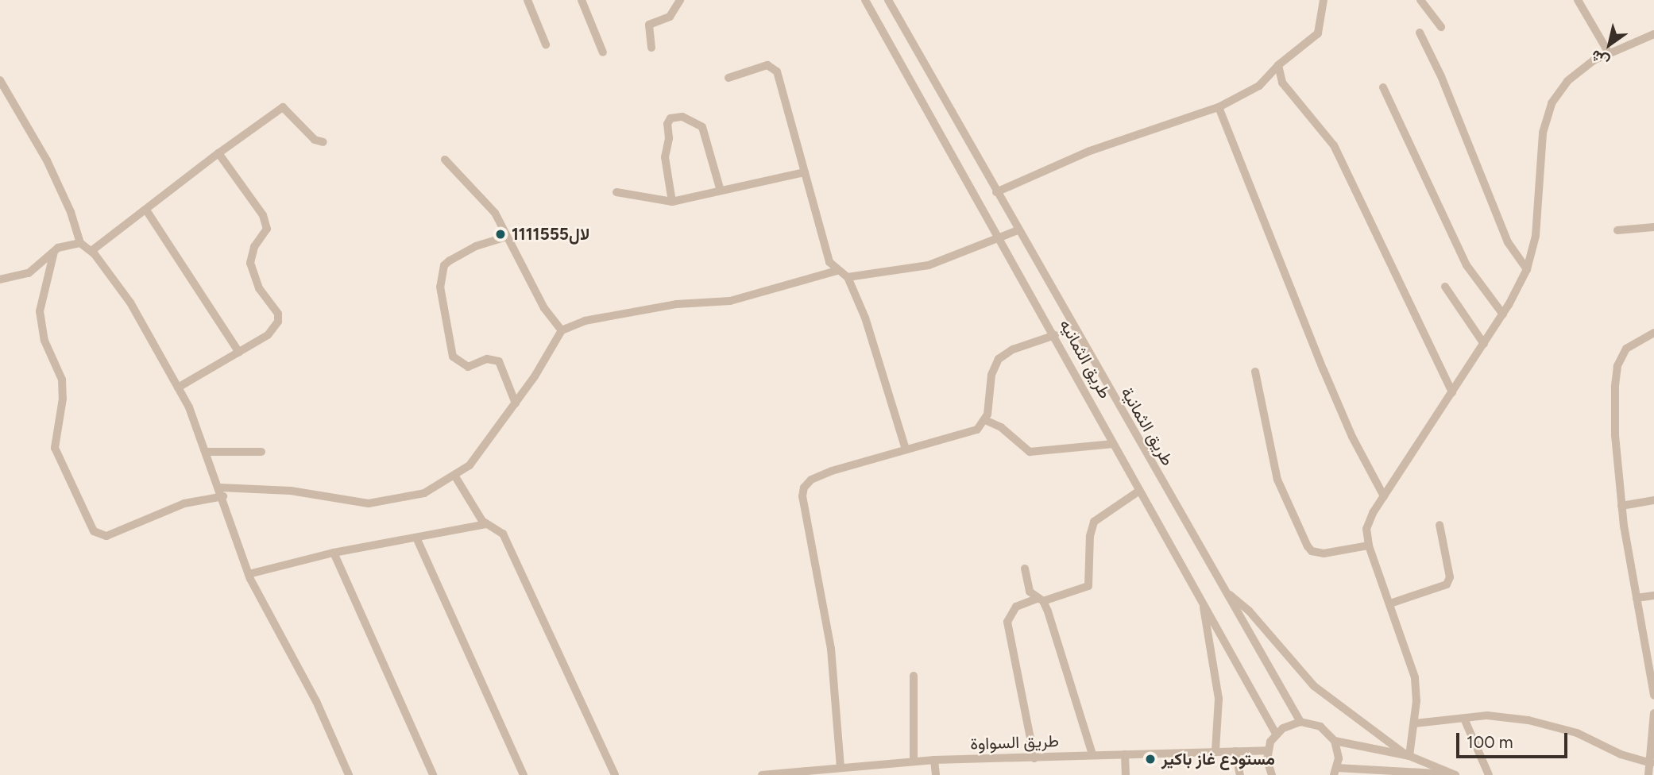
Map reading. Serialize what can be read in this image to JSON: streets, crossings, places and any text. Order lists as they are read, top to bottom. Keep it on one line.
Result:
{"streets":{"street":["طريق الثمانيه","طريق الثمانية","طريق السواوة"]},"places":["1111555لال","مستودع غاز باكير"],"scale_bar":"100 m","north":"bottom left"}
